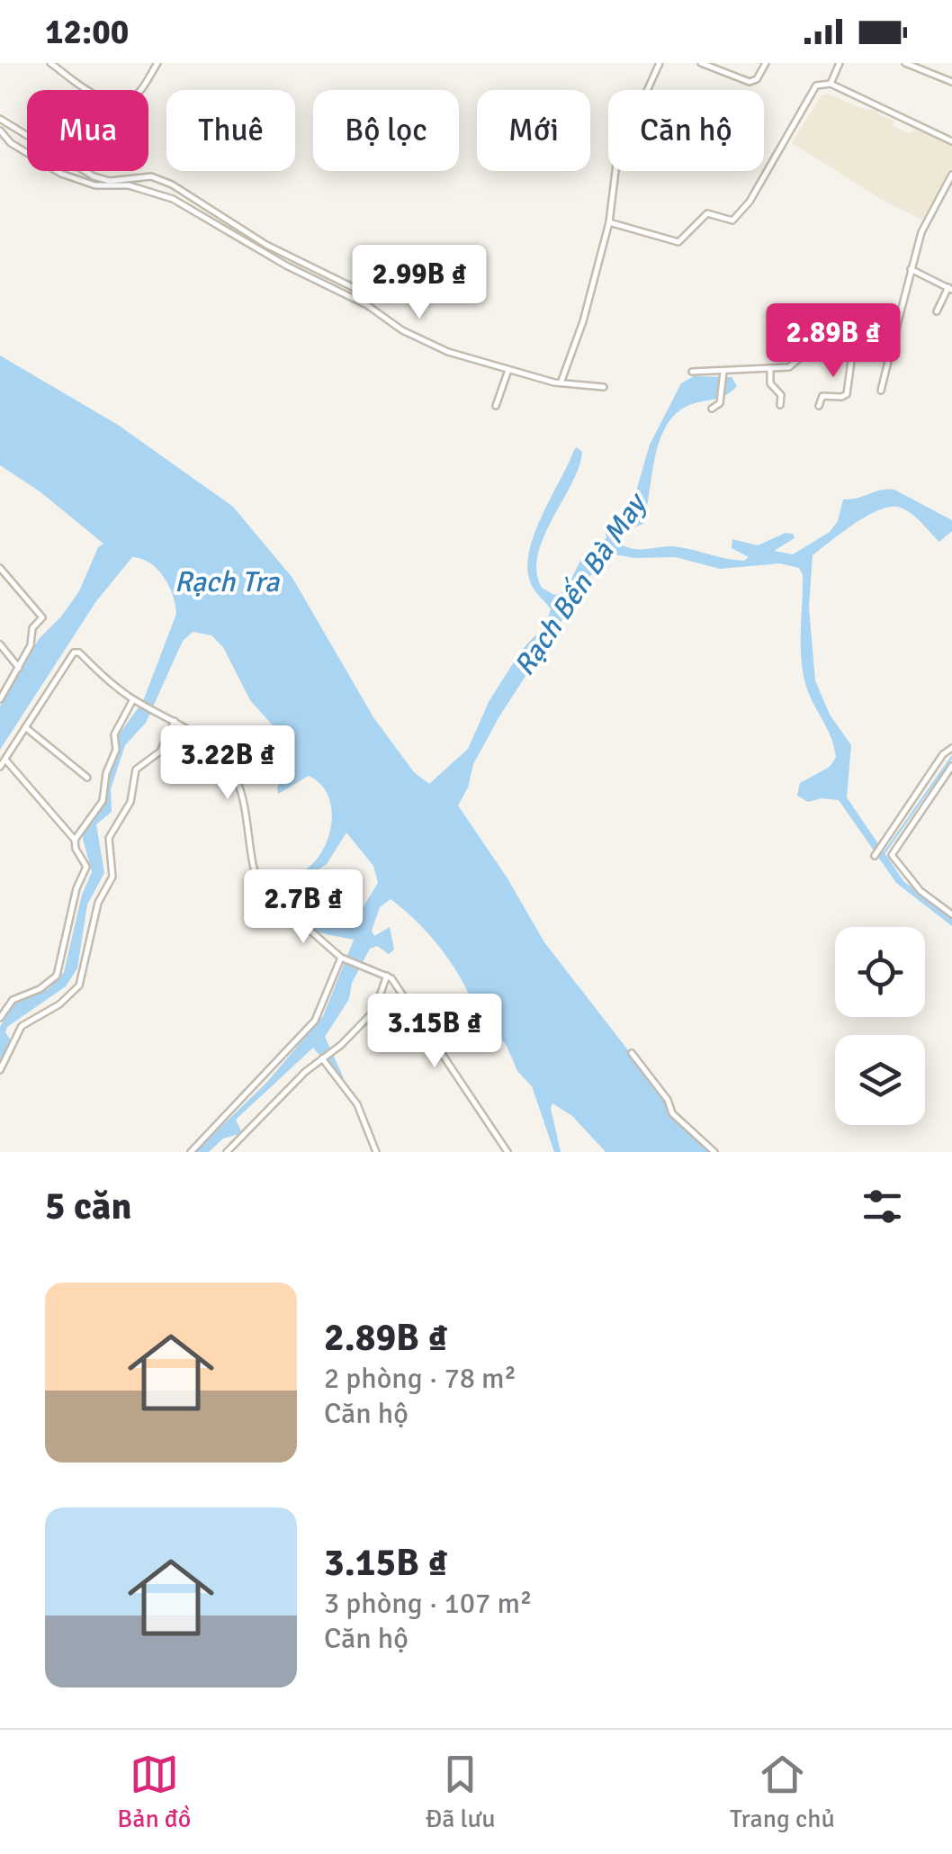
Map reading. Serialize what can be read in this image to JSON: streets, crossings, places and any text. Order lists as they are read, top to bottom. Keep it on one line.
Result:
{"water":["Rạch Tra","Rạch Bến Bà May"],"page":{"status":"12:00","chip":["Mua","Thuê","Bộ lọc","Mới","Căn hộ"],"price":["2.99B ₫","2.89B ₫","3.22B ₫","2.7B ₫","3.15B ₫"],"heading":"5 căn","list":[{"name":"2.89B ₫","note":"2 phòng · 78 m² · Căn hộ"},{"name":"3.15B ₫","note":"3 phòng · 107 m² · Căn hộ"}],"tabs":["Bản đồ","Đã lưu","Trang chủ"]}}
